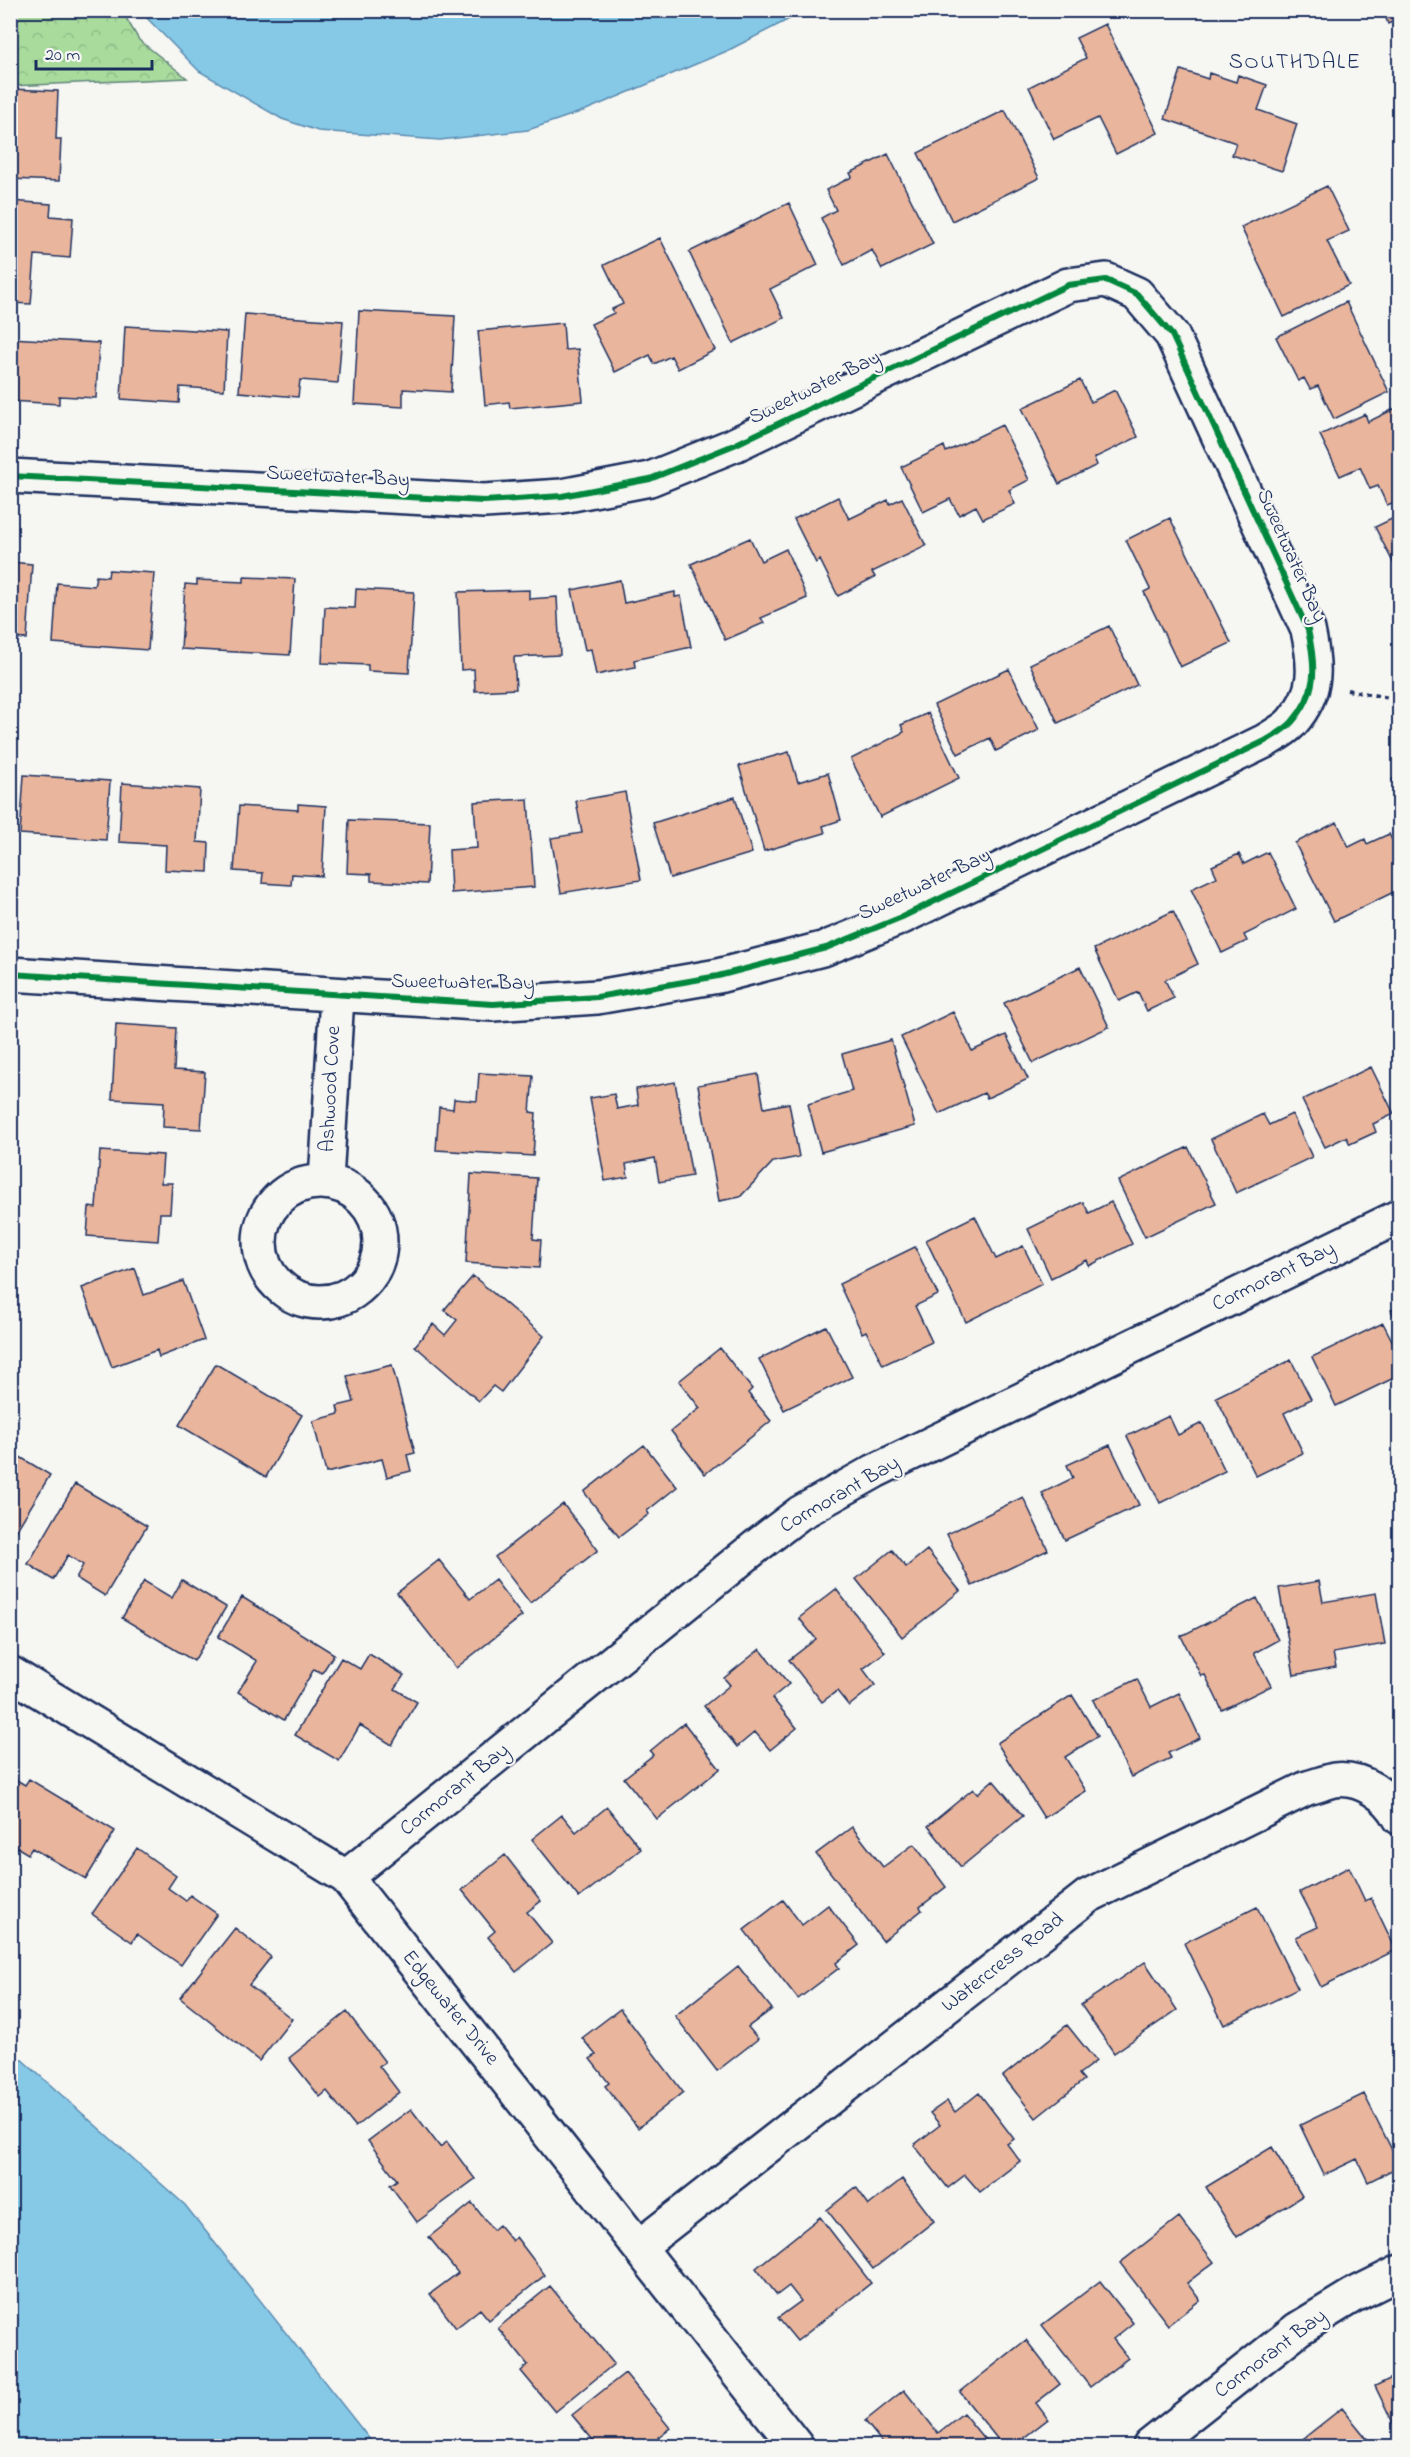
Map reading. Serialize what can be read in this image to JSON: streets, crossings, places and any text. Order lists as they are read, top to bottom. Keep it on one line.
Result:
{"streets":{"street":["Sweetwater Bay","Ashwood Cove","Cormorant Bay","Watercress Road","Edgewater Drive"]},"crossings":[["Sweetwater Bay","Ashwood Cove"],["Cormorant Bay","Edgewater Drive"],["Watercress Road","Edgewater Drive"]],"districts":["SOUTHDALE"],"scale_bar":"20 m"}
